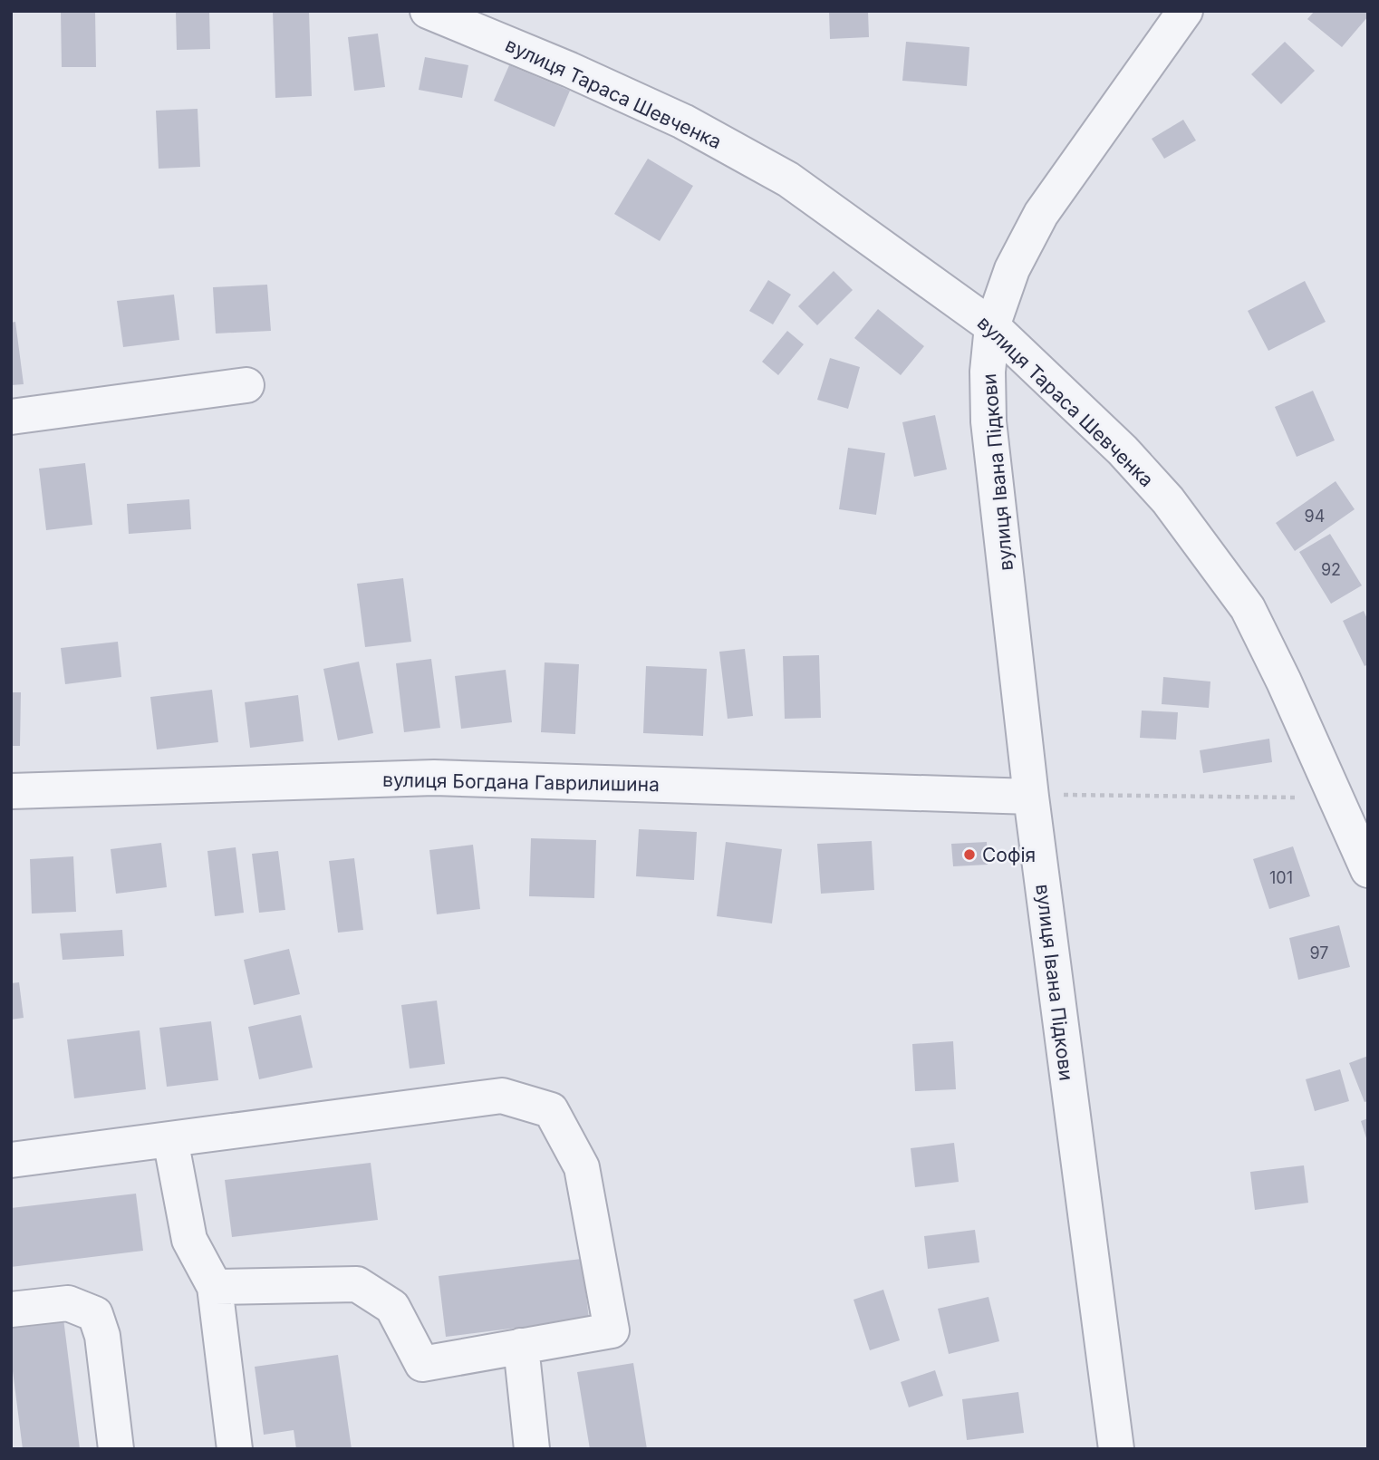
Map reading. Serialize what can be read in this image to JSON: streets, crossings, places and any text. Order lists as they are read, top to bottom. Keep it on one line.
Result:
{"streets":{"street":["вулиця Тараса Шевченка","вулиця Івана Підкови","вулиця Богдана Гаврилишина"]},"crossings":[["вулиця Тараса Шевченка","вулиця Івана Підкови"],["вулиця Івана Підкови","вулиця Богдана Гаврилишина"]],"places":["Софія"],"house_numbers":["94","92","101","97"]}
